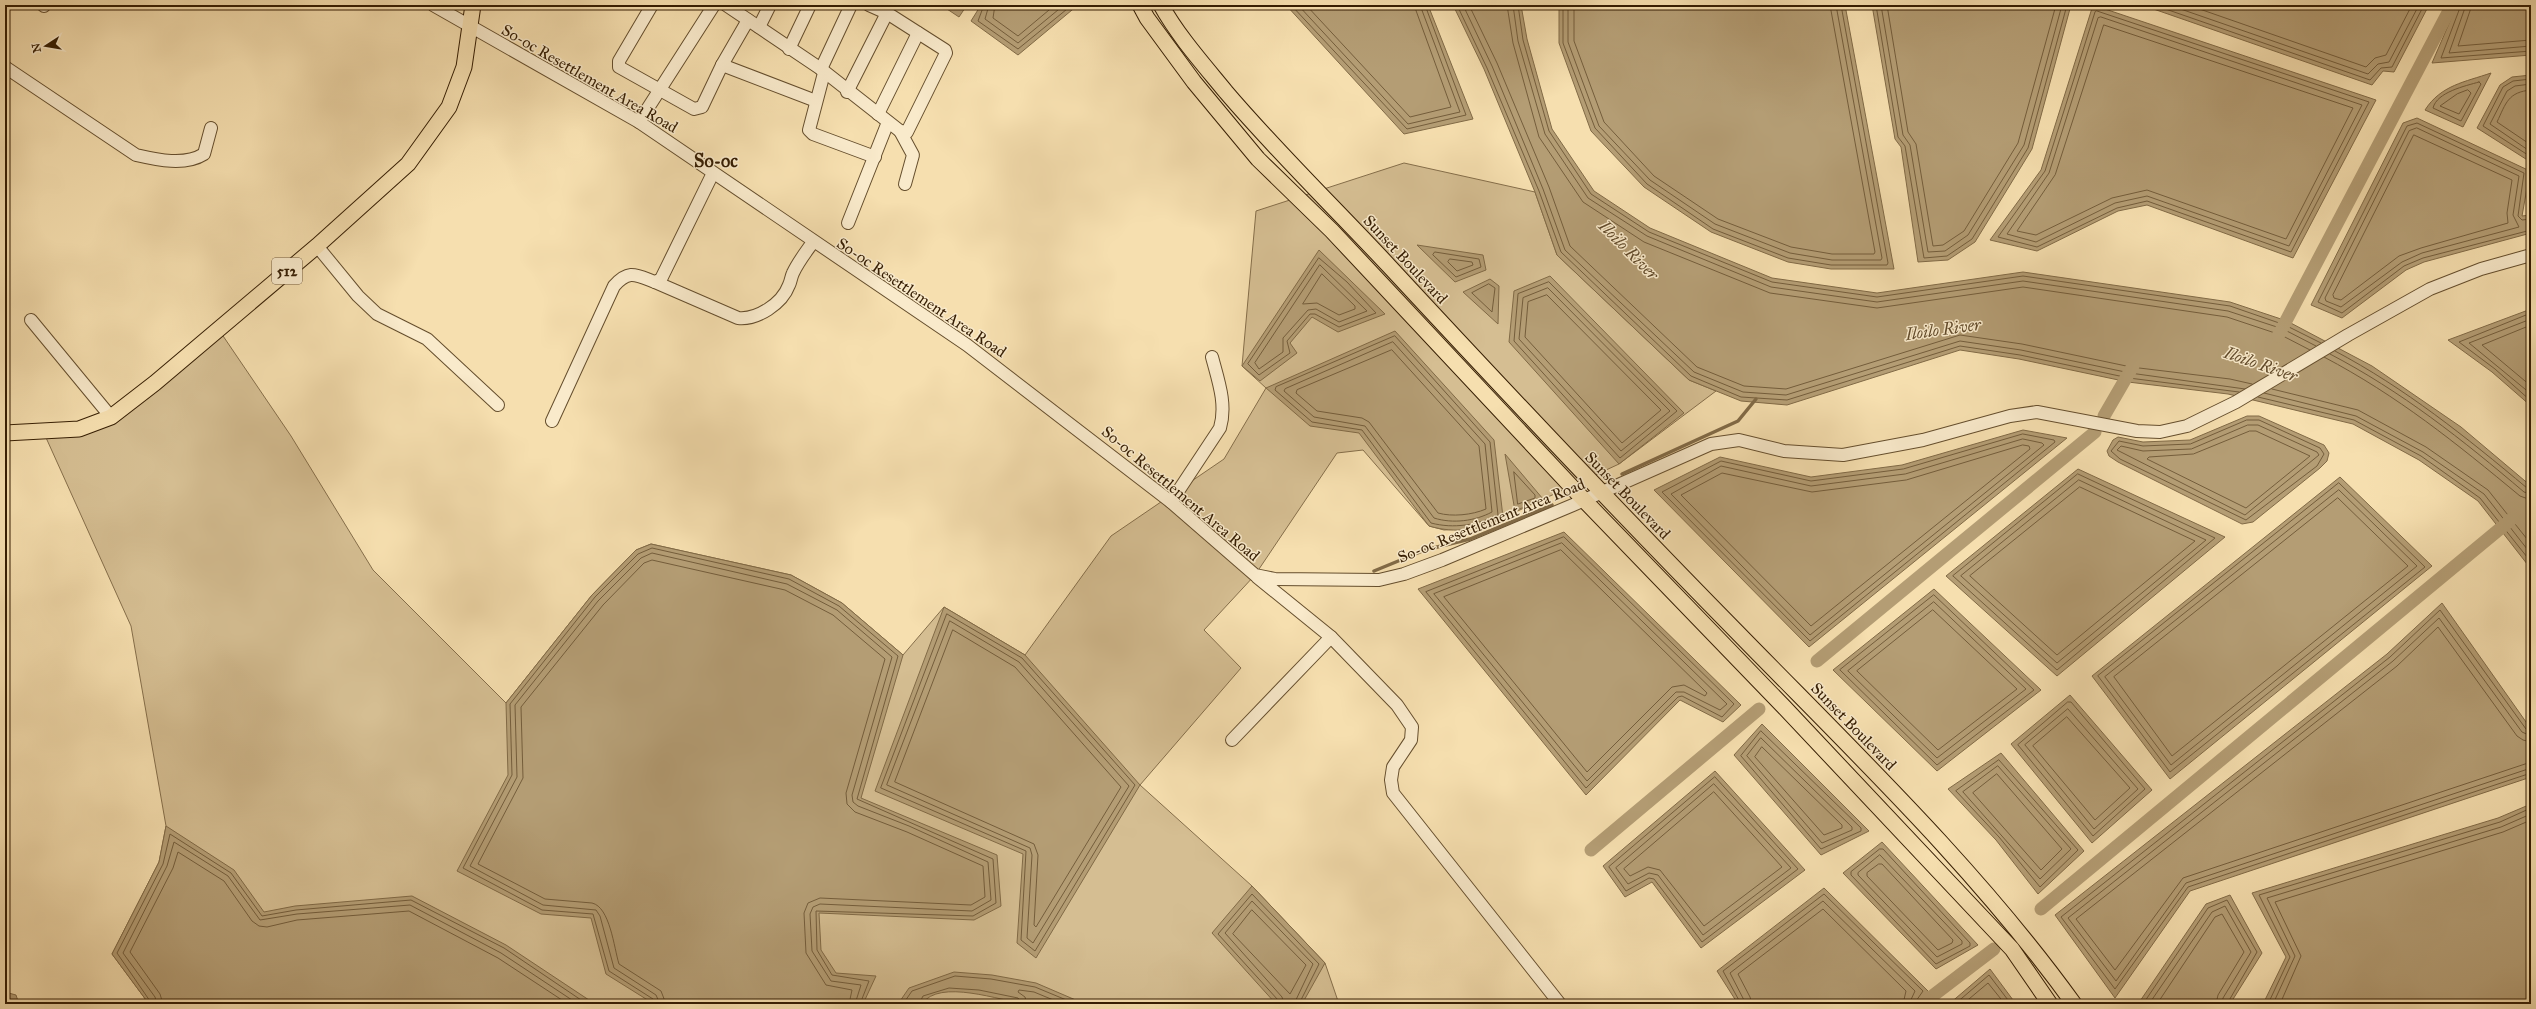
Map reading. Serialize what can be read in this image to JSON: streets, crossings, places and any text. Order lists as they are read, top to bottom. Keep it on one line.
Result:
{"streets":{"main road":["Sunset Boulevard","512"],"street":["So-oc Resettlement Area Road"]},"crossings":[["So-oc Resettlement Area Road","Sunset Boulevard"],["So-oc Resettlement Area Road","512"]],"districts":["So-oc"],"water":["Iloilo River"],"north":"left"}
